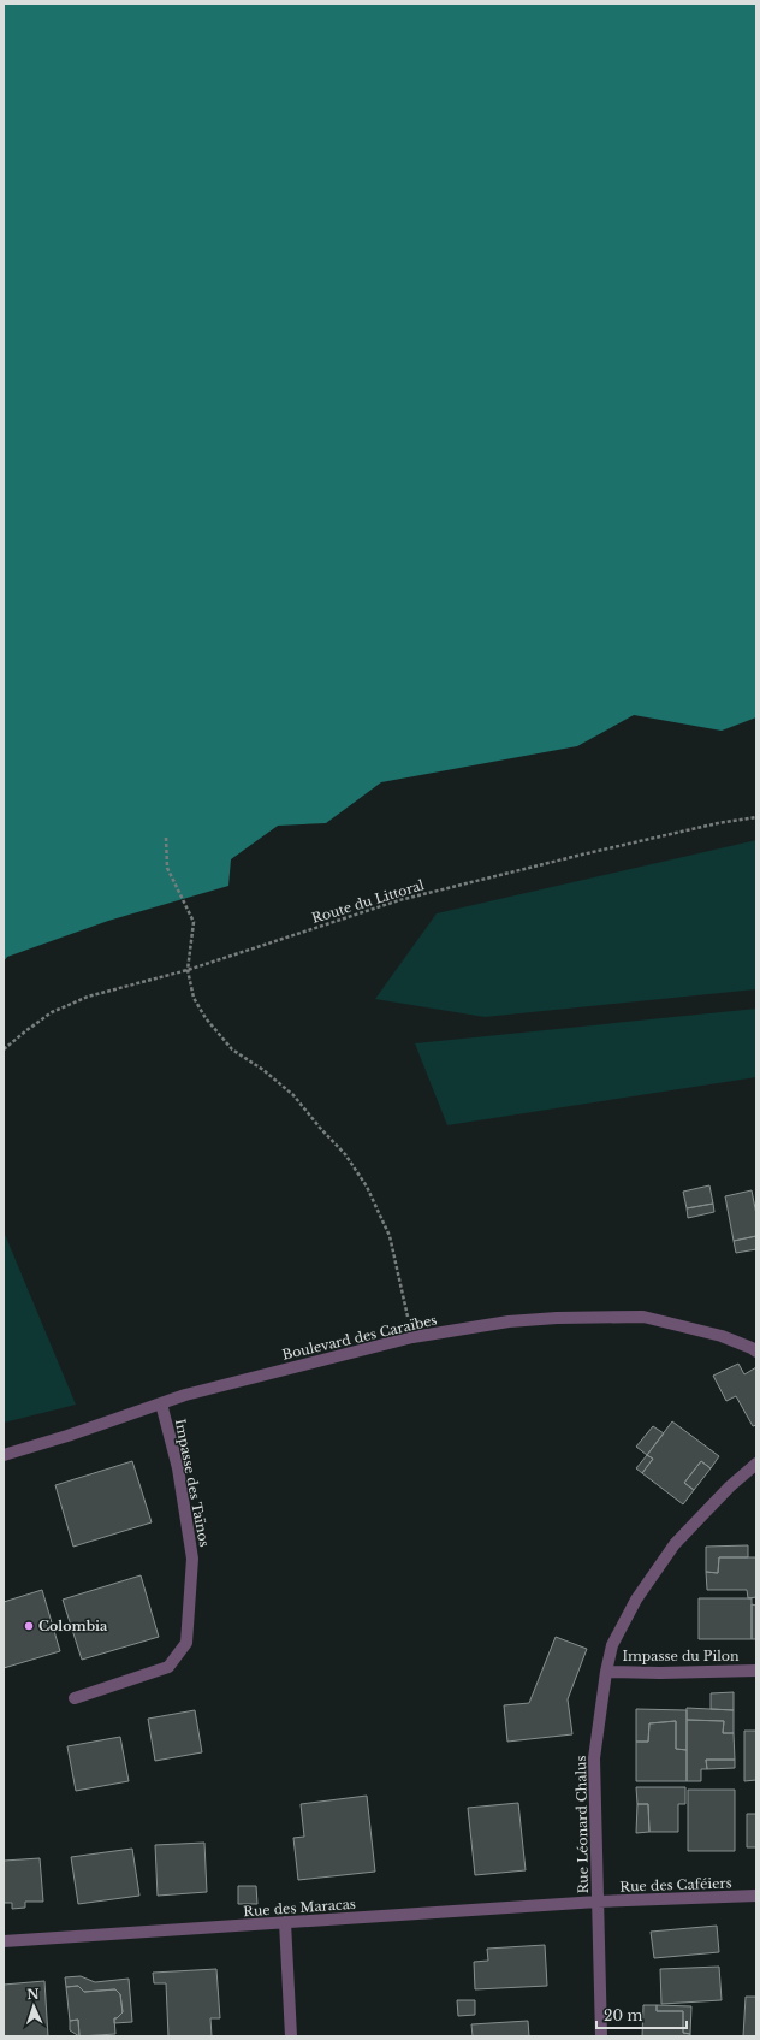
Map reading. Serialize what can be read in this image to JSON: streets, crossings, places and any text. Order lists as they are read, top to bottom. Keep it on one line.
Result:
{"streets":{"street":["Boulevard des Caraïbes","Impasse des Taïnos","Impasse du Pilon","Rue Léonard Chalus","Rue des Caféiers","Rue des Maracas"],"path":["Route du Littoral"]},"crossings":[["Boulevard des Caraïbes","Impasse des Taïnos"],["Impasse du Pilon","Rue Léonard Chalus"],["Rue Léonard Chalus","Rue des Caféiers"],["Rue Léonard Chalus","Rue des Maracas"],["Rue des Caféiers","Rue des Maracas"]],"places":["Colombia"],"scale_bar":"20 m","north":"top"}
